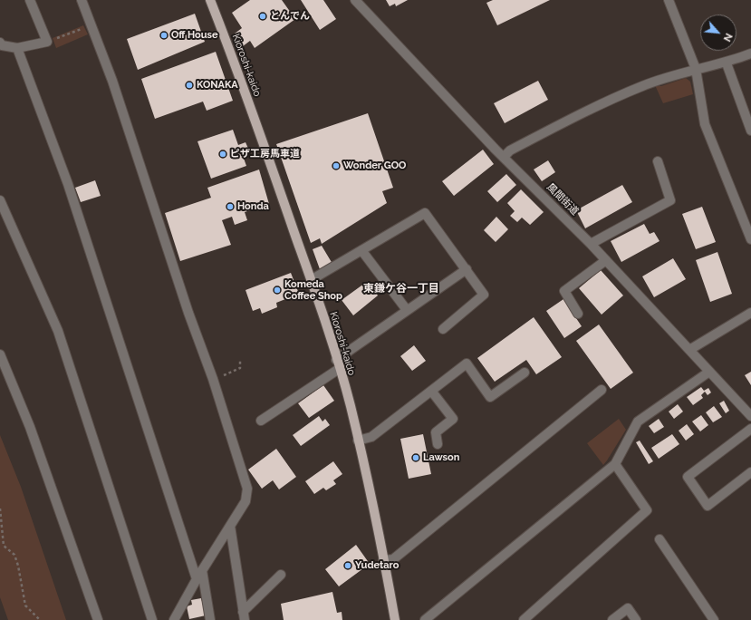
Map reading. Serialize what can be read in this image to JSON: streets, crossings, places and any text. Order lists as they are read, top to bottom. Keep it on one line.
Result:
{"streets":{"main road":["Kioroshi-kaido"],"street":["風間街道"]},"districts":["東鎌ケ谷一丁目"],"places":["とんでん","Off House","KONAKA","ピザ工房馬車道","Wonder GOO","Honda","Komeda Coffee Shop","Lawson","Yudetaro"],"north":"bottom right"}
